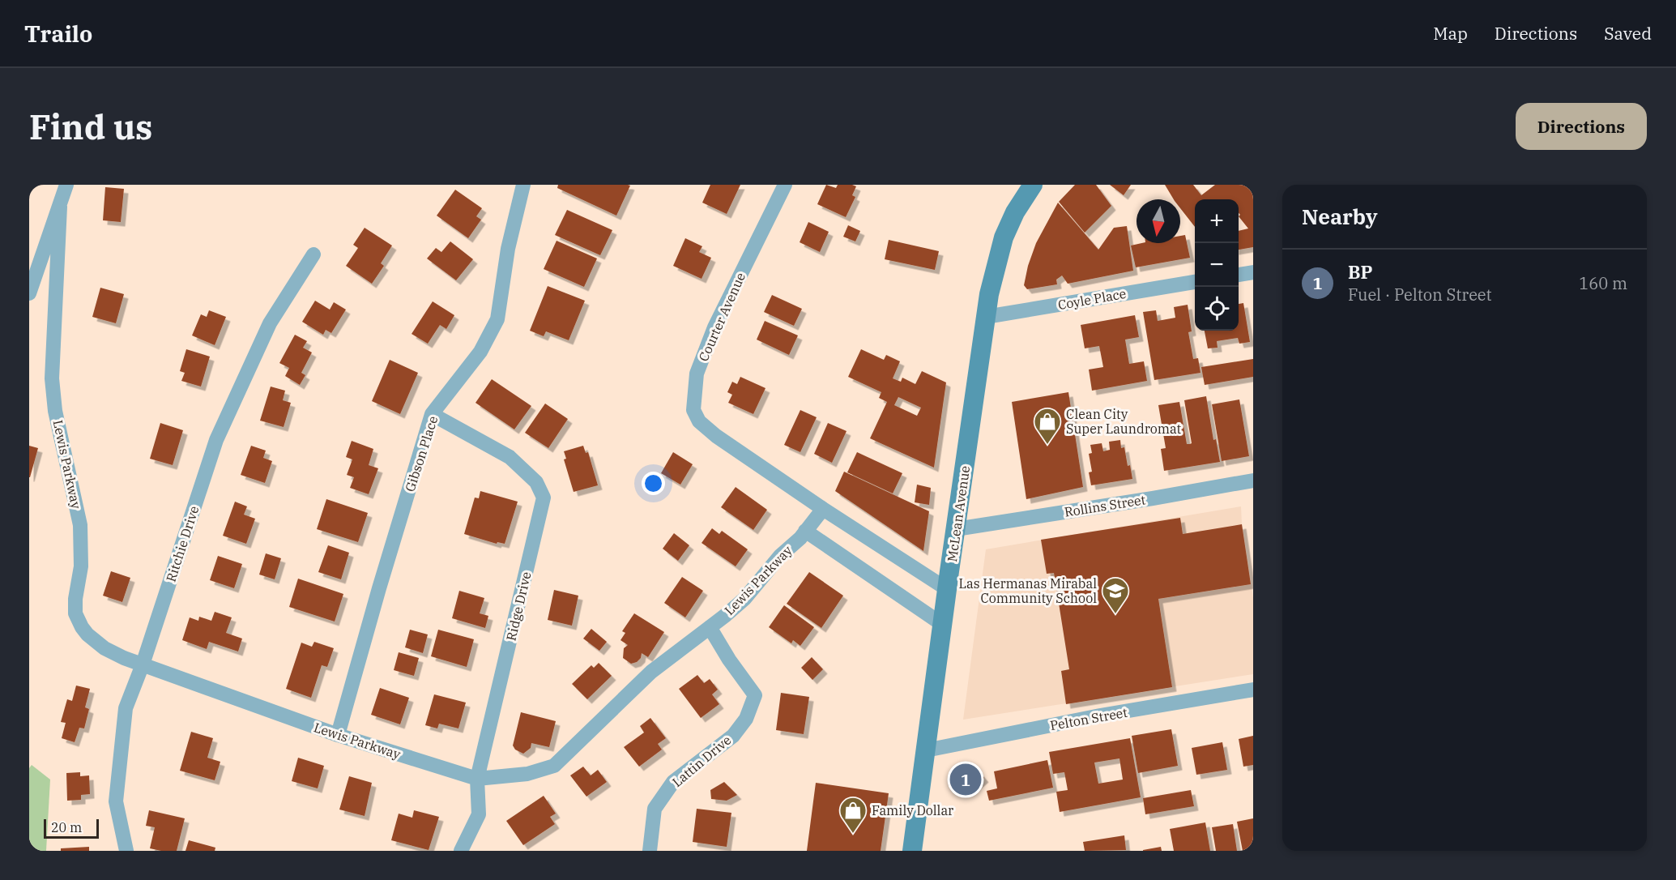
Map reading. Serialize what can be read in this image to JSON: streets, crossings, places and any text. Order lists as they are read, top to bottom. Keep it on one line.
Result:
{"streets":{"street":["Coyle Place","Courter Avenue","Gibson Place","Lewis Parkway","Rollins Street","McLean Avenue","Ritchie Drive","Ridge Drive","Pelton Street","Lattin Drive"]},"crossings":[["Coyle Place","McLean Avenue"],["Courter Avenue","Lewis Parkway"],["Gibson Place","Lewis Parkway"],["Gibson Place","Ridge Drive"],["Lewis Parkway","Ritchie Drive"],["Lewis Parkway","Ridge Drive"],["Lewis Parkway","Lattin Drive"],["Rollins Street","McLean Avenue"],["McLean Avenue","Pelton Street"]],"places":{"shop":["Clean City Super Laundromat","Family Dollar"],"school or university":["Las Hermanas Mirabal Community School"]},"scale_bar":"20 m","north":"bottom","page":{"header":"Trailo","nav":["Map","Directions","Saved"],"buttons":"Directions","title":"Find us","heading":"Nearby","map_buttons":["+","−"],"list":[{"mark":"1","name":"BP","note":"Fuel · Pelton Street","value":"160 m"}],"pins":"1","scale":"20 m"}}
